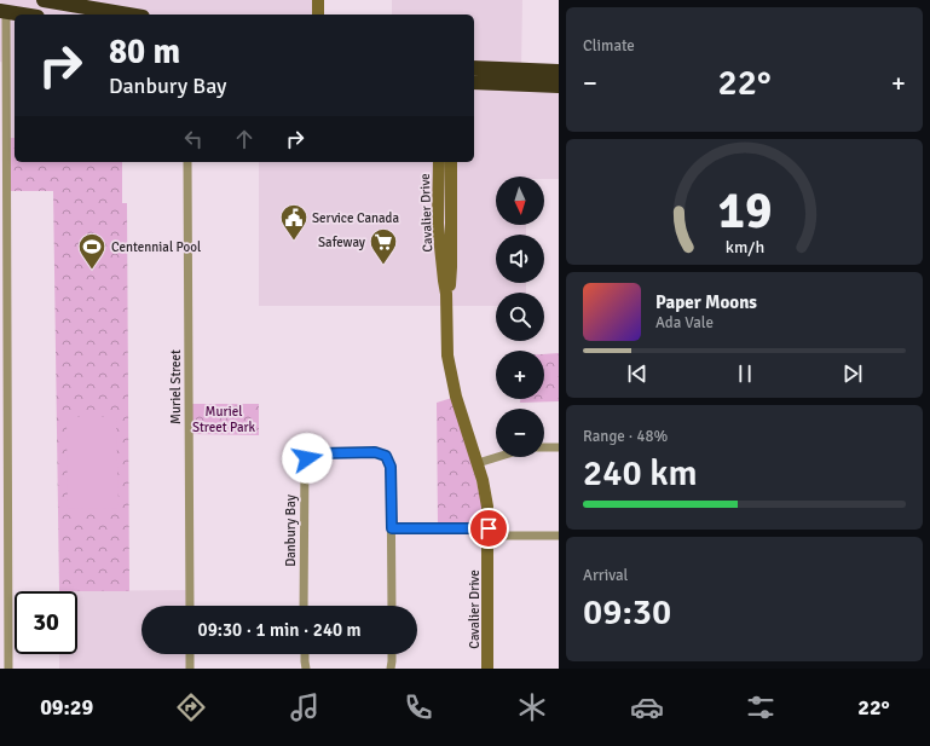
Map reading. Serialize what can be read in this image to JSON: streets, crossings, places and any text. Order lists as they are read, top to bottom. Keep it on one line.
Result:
{"streets":{"street":["Cavalier Drive","Muriel Street","Danbury Bay"]},"parks":["Muriel Street Park"],"places":{"public building":["Service Canada"],"supermarket":["Safeway"],"sports":["Centennial Pool"]},"north":"bottom","page":{"tile":["Climate",["Range · 48%","240 km"],["Arrival","09:30"]],"turn":["80 m","Danbury Bay"],"heat":["−","22°","+"],"map_buttons":["+","−"],"song":["Paper Moons","Ada Vale"],"limit":"30","trip":"09:30 · 1 min · 240 m","tabs":["09:29","22°"],"gauge":["19","km/h"]}}
